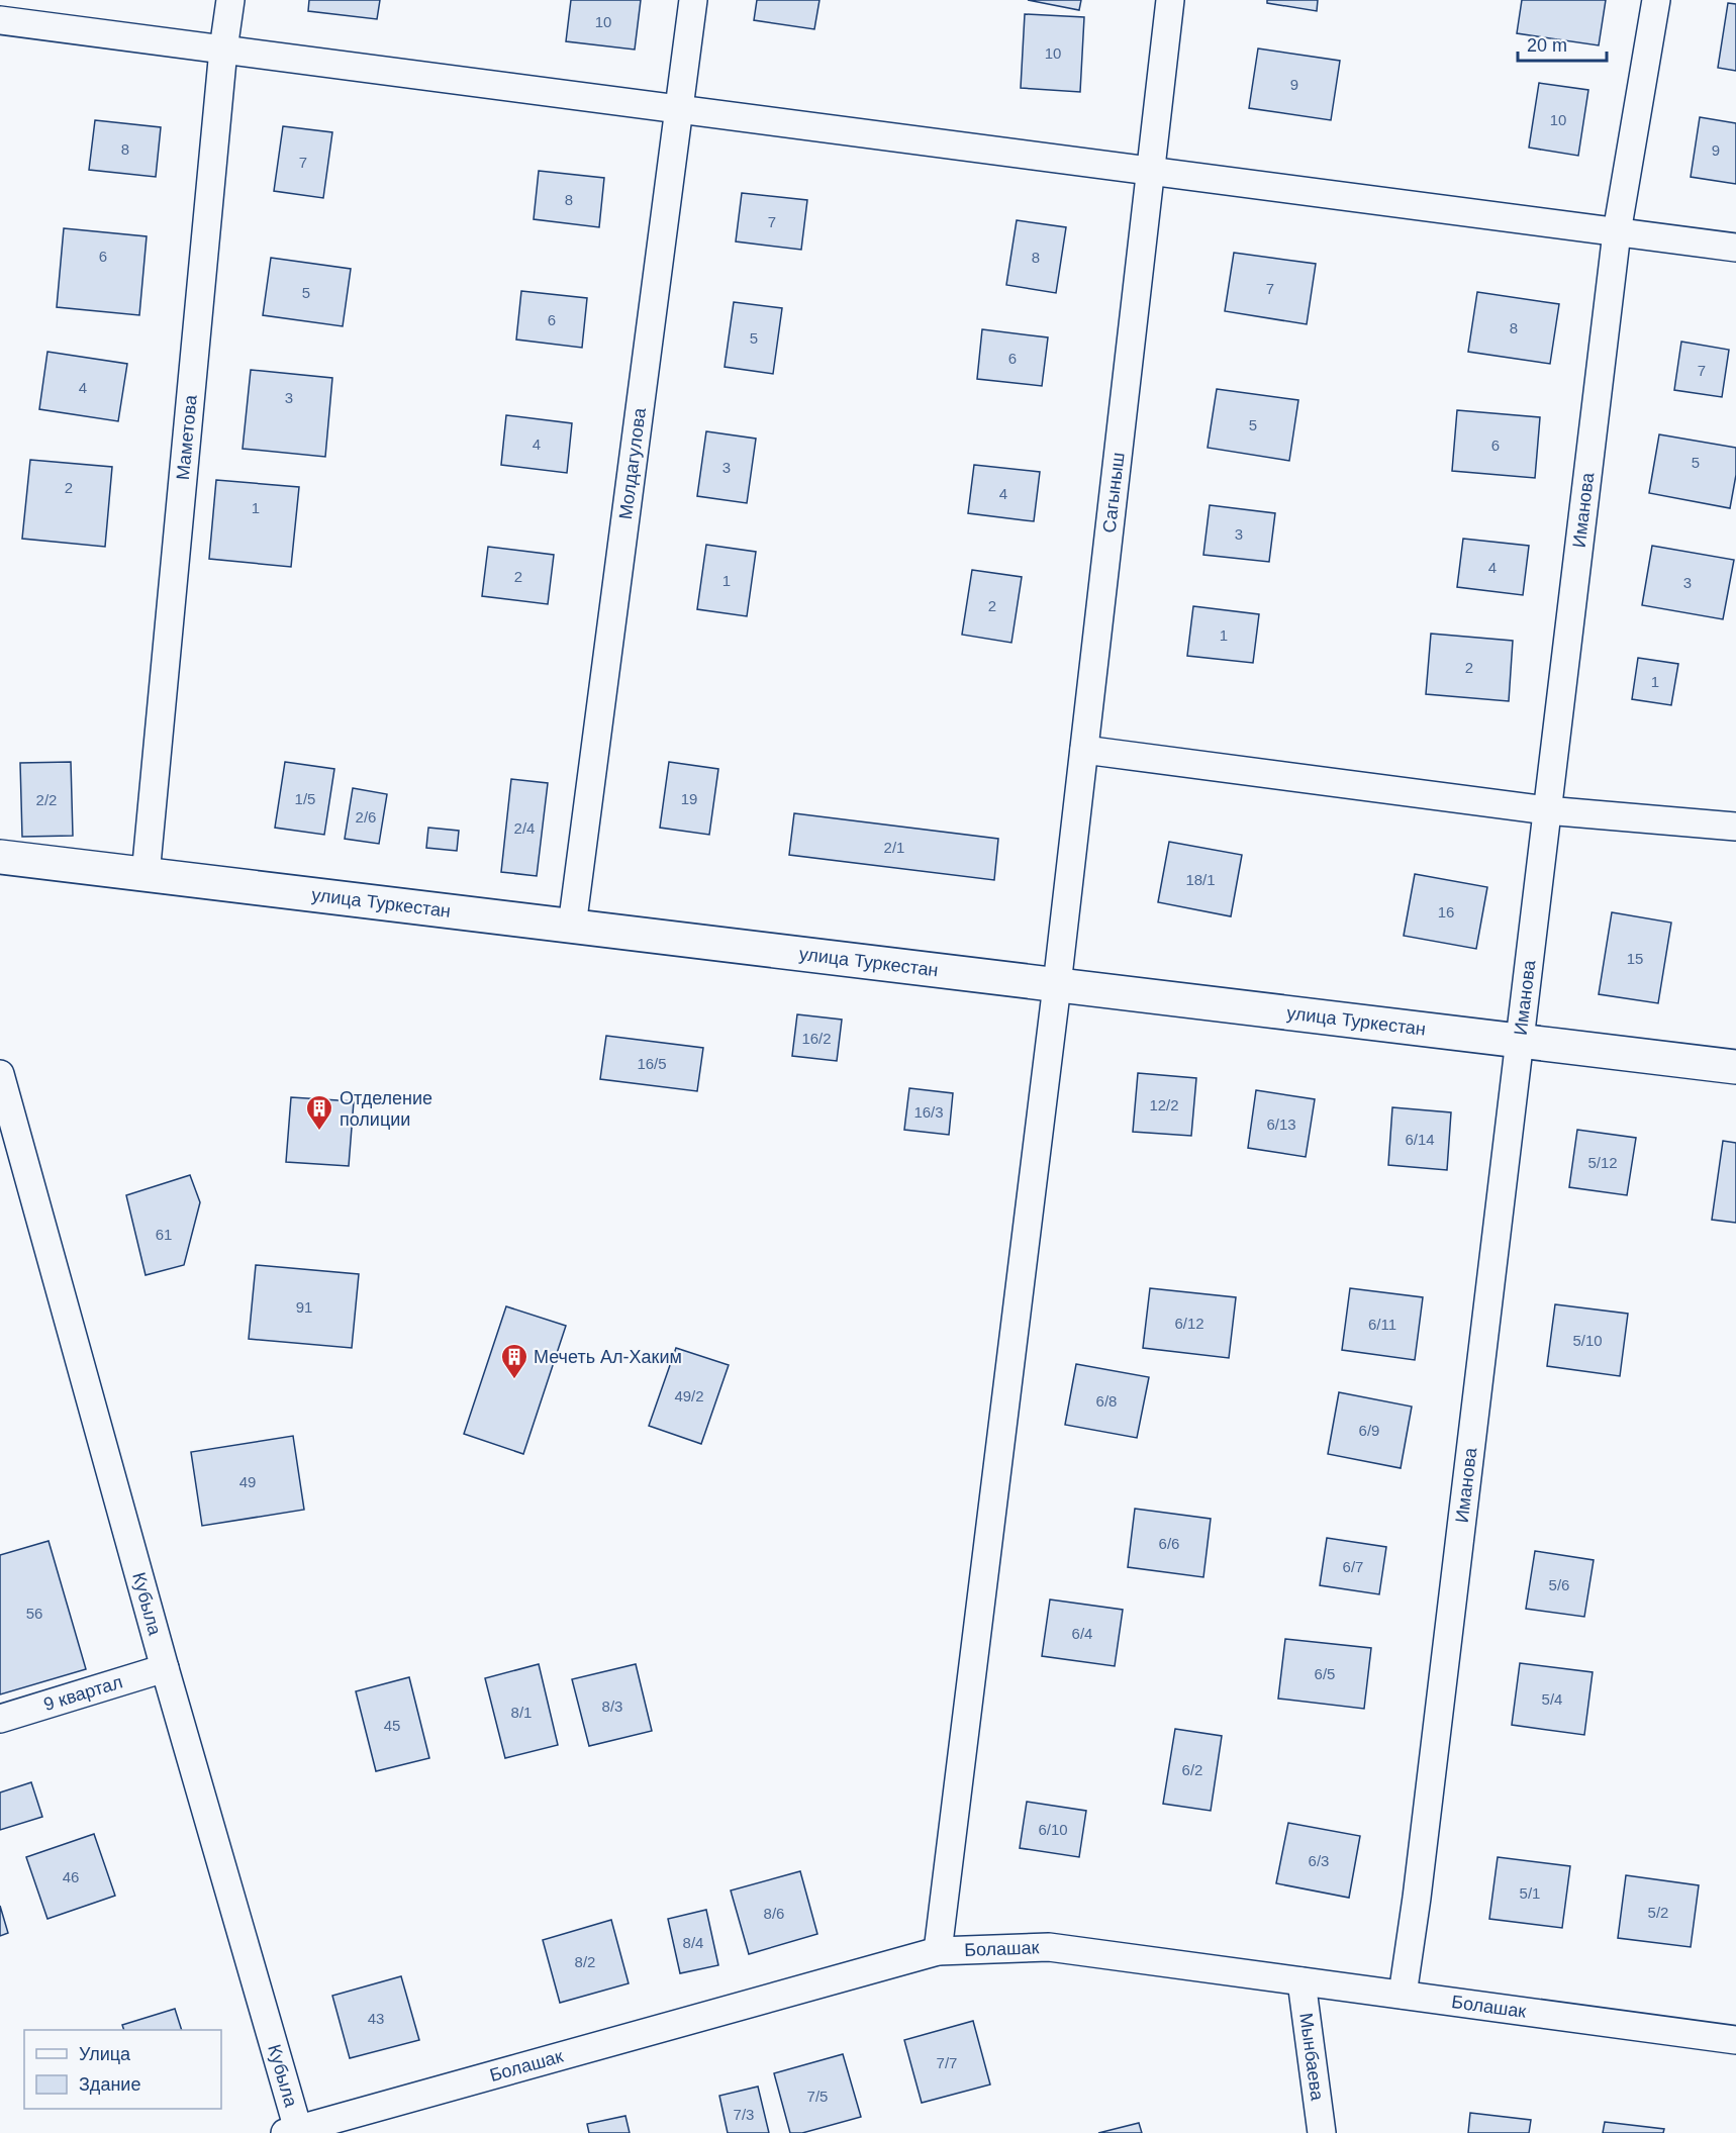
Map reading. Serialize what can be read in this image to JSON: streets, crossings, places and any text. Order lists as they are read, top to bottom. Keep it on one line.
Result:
{"streets":{"street":["Маметова","Молдагулова","Сагыныш","Иманова","улица Туркестан","Кубыла","9 квартал","Болашак","Мынбаева"]},"crossings":[["Маметова","улица Туркестан"],["Молдагулова","улица Туркестан"],["Сагыныш","улица Туркестан"],["Сагыныш","Болашак"],["Иманова","улица Туркестан"],["Иманова","Болашак"],["Кубыла","9 квартал"],["Кубыла","Болашак"],["Болашак","Мынбаева"]],"places":{"building":["Отделение полиции","Мечеть Ал-Хаким"]},"house_numbers":["10","10","9","10","8","9","7","8","7","6","8","7","5","6","8","5","6","7","4","3","5","4","6","5","3","2","4","1","3","4","2","1","3","2","1","2","1","1/5","19","2/2","2/6","2/4","2/1","18/1","16","15","16/2","16/5","12/2","16/3","6/13","6/14","5/12","61","91","6/12","6/11","5/10","49/2","6/8","6/9","49","6/6","6/7","5/6","56","6/4","6/5","5/4","8/3","8/1","45","6/2","6/10","6/3","46","5/1","5/2","8/6","8/4","8/2","43","7/7","7/5","7/3"],"legend":["Улица","Здание"],"scale_bar":"20 m"}
